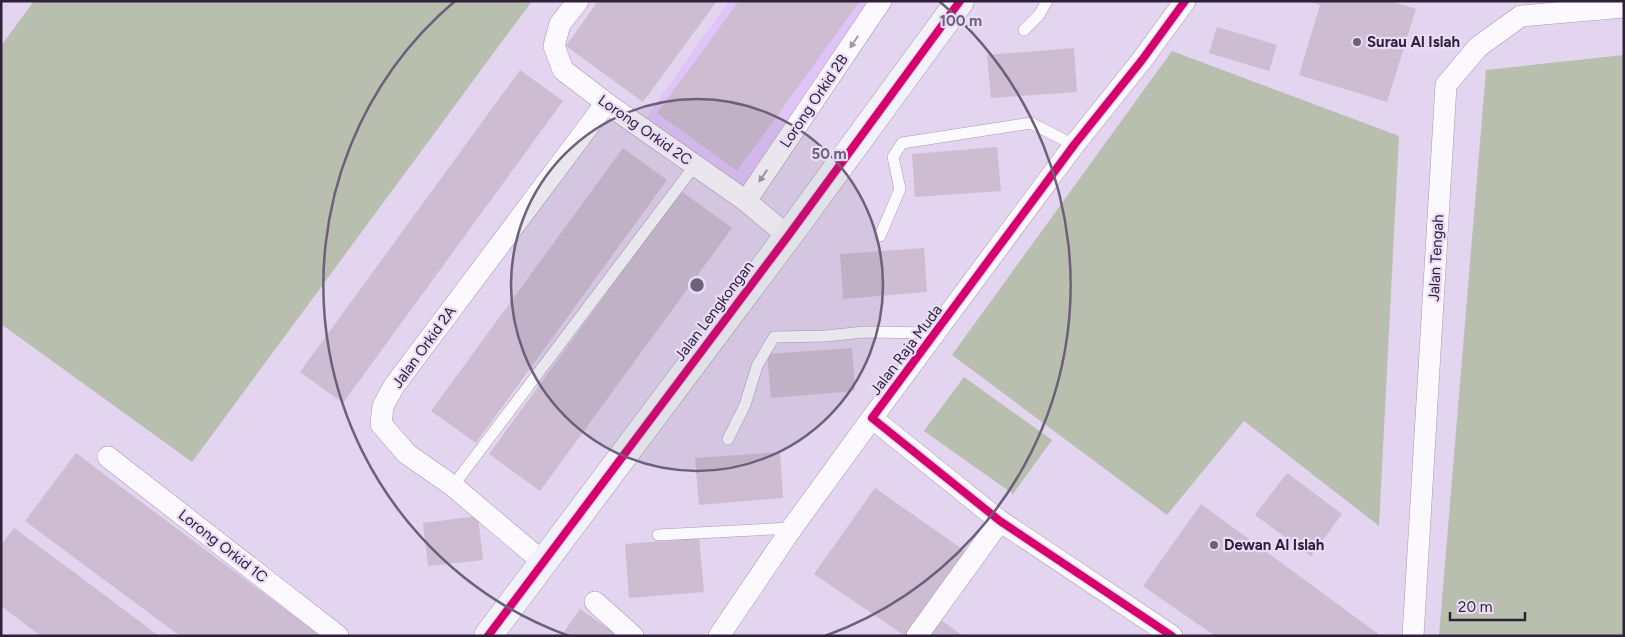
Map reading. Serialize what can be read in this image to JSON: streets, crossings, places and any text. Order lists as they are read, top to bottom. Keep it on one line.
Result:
{"streets":{"street":["Lorong Orkid 2B","Lorong Orkid 2C","Jalan Tengah","Jalan Lengkongan","Jalan Orkid 2A","Jalan Raja Muda","Lorong Orkid 1C"]},"crossings":[["Lorong Orkid 2B","Lorong Orkid 2C"],["Lorong Orkid 2C","Jalan Lengkongan"],["Lorong Orkid 2C","Jalan Orkid 2A"],["Jalan Lengkongan","Jalan Orkid 2A"]],"one_way":["Lorong Orkid 2B"],"places":["Surau Al Islah","Dewan Al Islah"],"scale_bar":"20 m","rings":["100 m","50 m"]}
